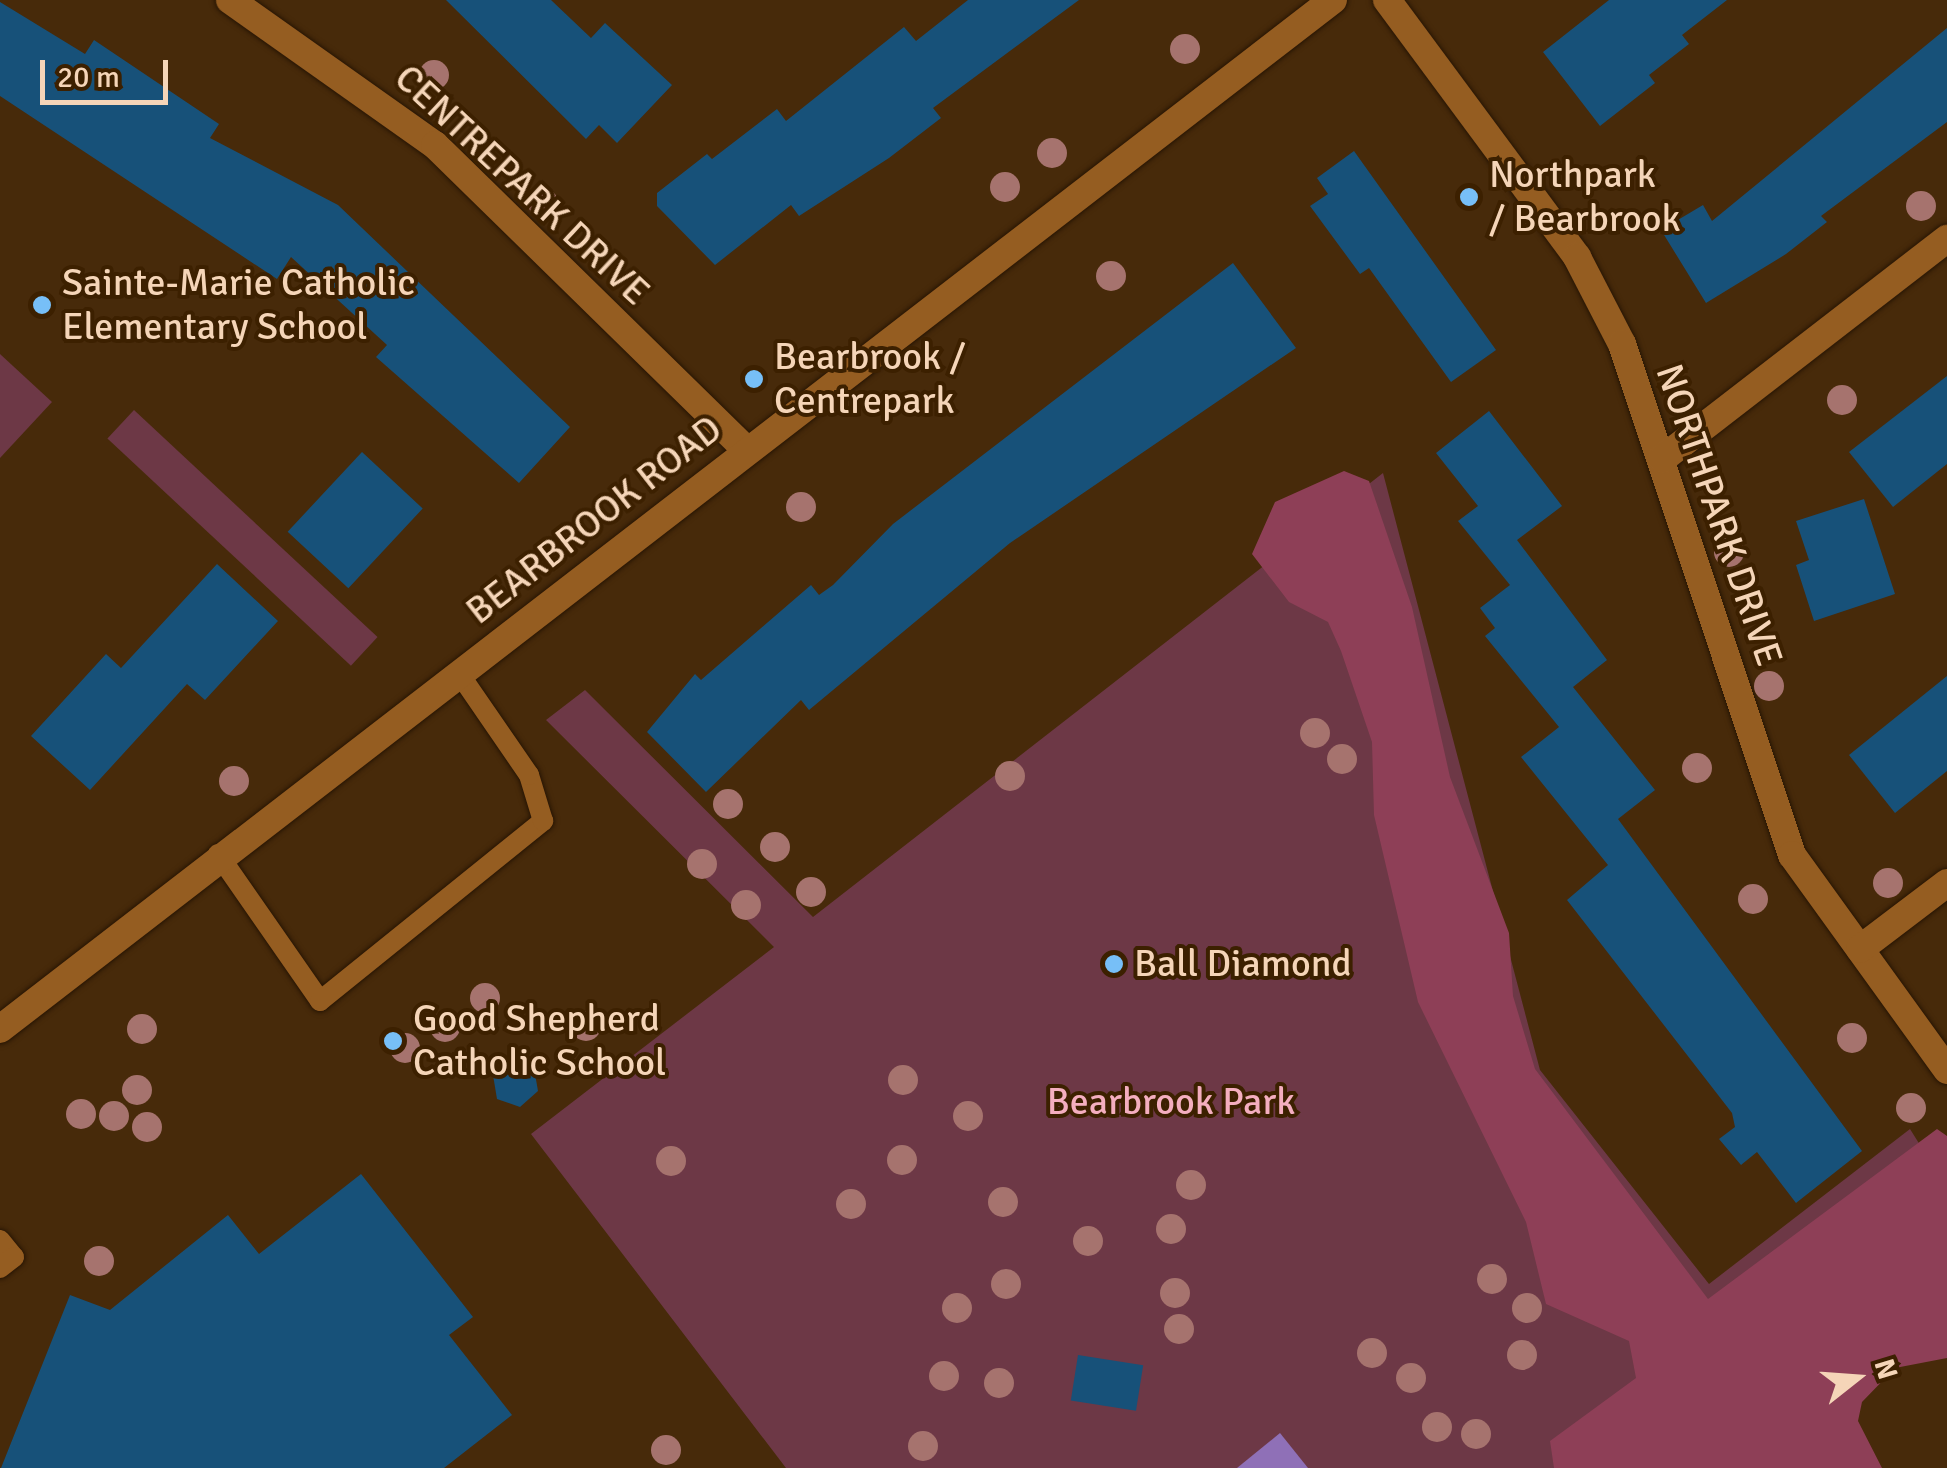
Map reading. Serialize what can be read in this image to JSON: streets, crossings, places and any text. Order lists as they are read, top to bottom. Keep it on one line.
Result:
{"streets":{"street":["CENTREPARK DRIVE","NORTHPARK DRIVE","BEARBROOK ROAD"]},"crossings":[["CENTREPARK DRIVE","BEARBROOK ROAD"]],"parks":["Bearbrook Park"],"places":["Northpark / Bearbrook","Sainte-Marie Catholic Elementary School","Bearbrook / Centrepark","Ball Diamond","Good Shepherd Catholic School"],"scale_bar":"20 m","north":"right"}
